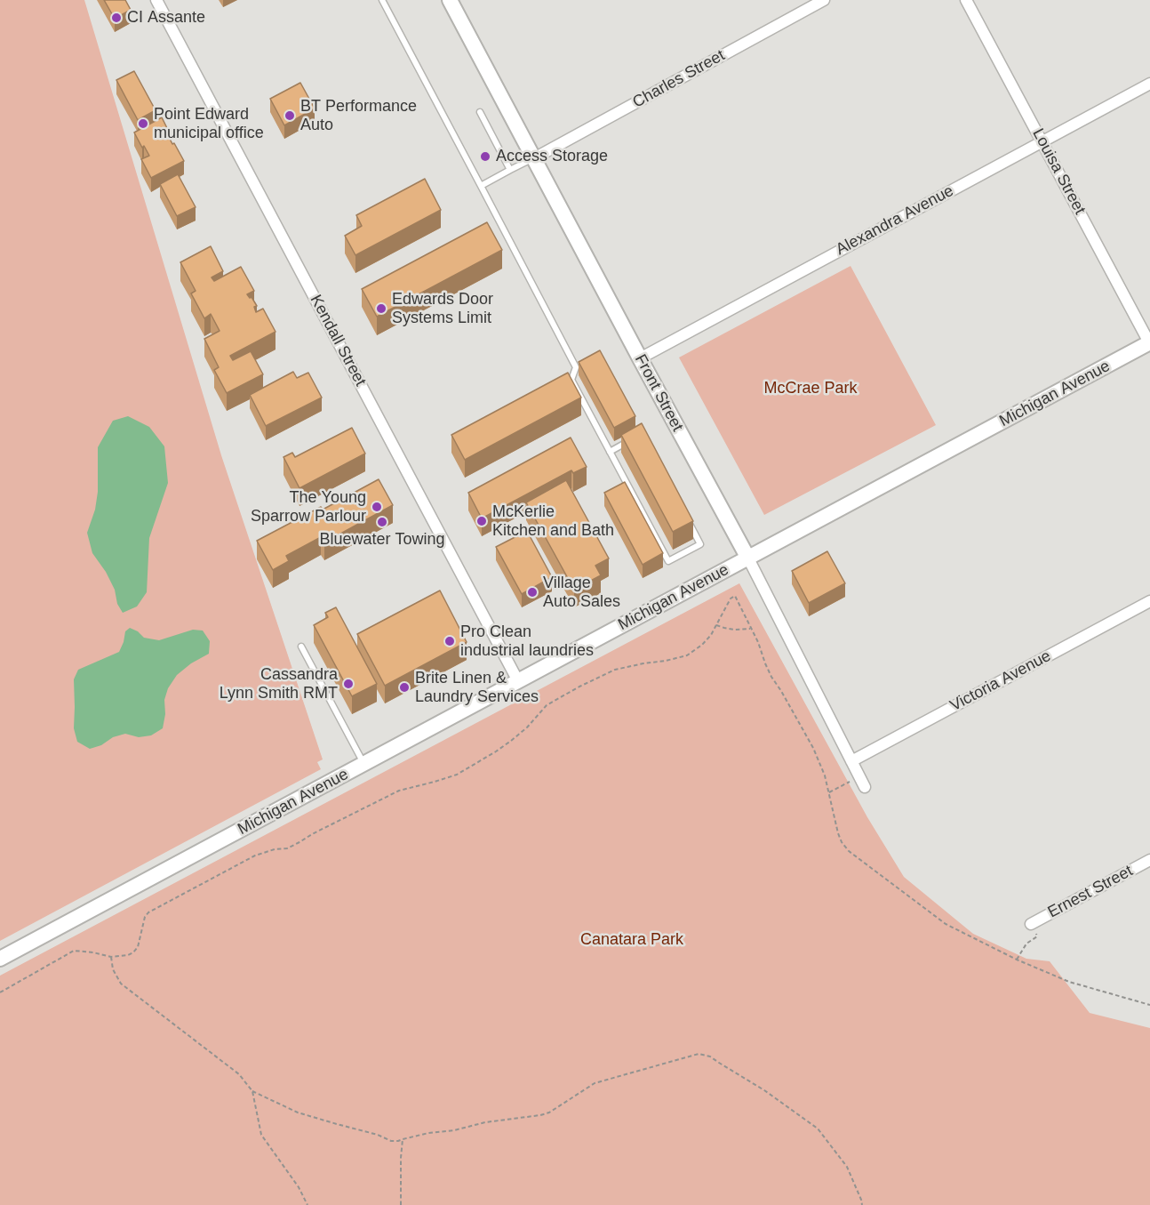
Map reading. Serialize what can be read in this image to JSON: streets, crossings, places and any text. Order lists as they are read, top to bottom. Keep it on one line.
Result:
{"streets":{"main road":["Front Street","Michigan Avenue"],"street":["Charles Street","Louisa Street","Alexandra Avenue","Kendall Street","Victoria Avenue","Ernest Street"]},"crossings":[["Charles Street","Front Street"],["Louisa Street","Alexandra Avenue"],["Louisa Street","Michigan Avenue"],["Alexandra Avenue","Front Street"],["Kendall Street","Michigan Avenue"],["Front Street","Michigan Avenue"],["Front Street","Victoria Avenue"]],"parks":["McCrae Park","Canatara Park"],"places":["CI Assante","BT Performance Auto","Point Edward municipal office","Access Storage","Edwards Door Systems Limit","The Young Sparrow Parlour","McKerlie Kitchen and Bath","Bluewater Towing","Village Auto Sales","Pro Clean industrial laundries","Cassandra Lynn Smith RMT","Brite Linen & Laundry Services"]}
